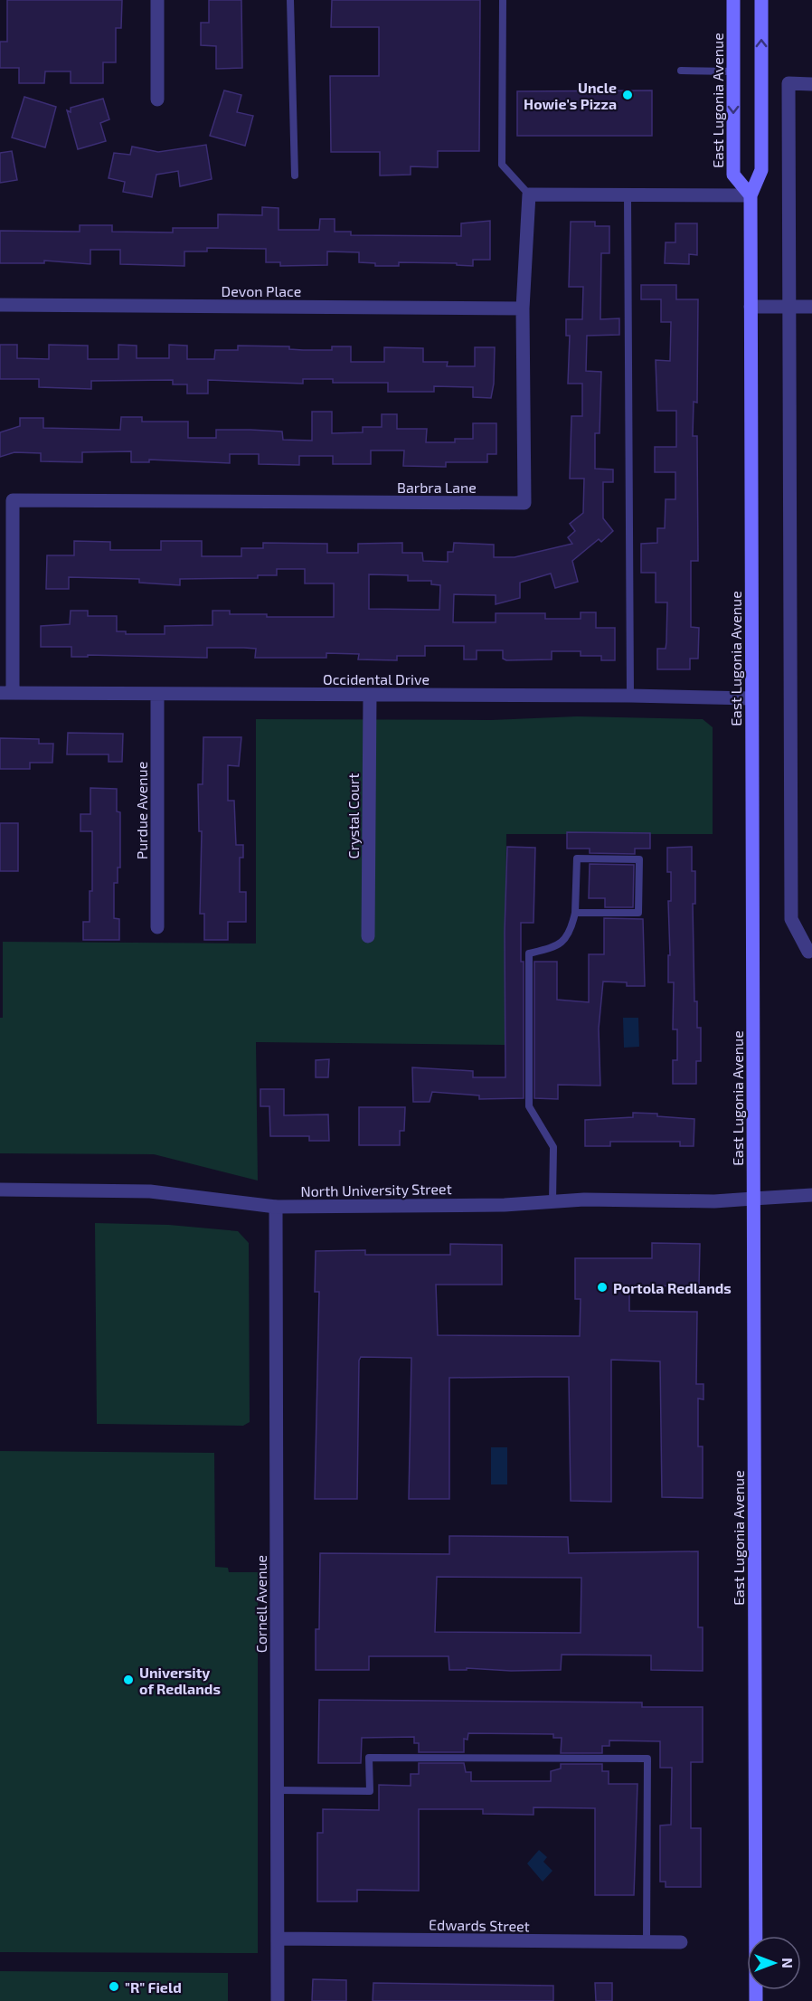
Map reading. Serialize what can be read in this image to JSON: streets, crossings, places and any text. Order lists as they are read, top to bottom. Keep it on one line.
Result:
{"streets":{"main road":["East Lugonia Avenue"],"street":["Devon Place","Barbra Lane","Occidental Drive","Purdue Avenue","Crystal Court","North University Street","Cornell Avenue","Edwards Street"]},"crossings":[["East Lugonia Avenue","Occidental Drive"],["East Lugonia Avenue","North University Street"],["Devon Place","Barbra Lane"],["Barbra Lane","Occidental Drive"],["Occidental Drive","Purdue Avenue"],["Occidental Drive","Crystal Court"],["North University Street","Cornell Avenue"],["Cornell Avenue","Edwards Street"]],"places":["Uncle Howie's Pizza","Portola Redlands","University of Redlands","\"R\" Field"],"north":"right"}
